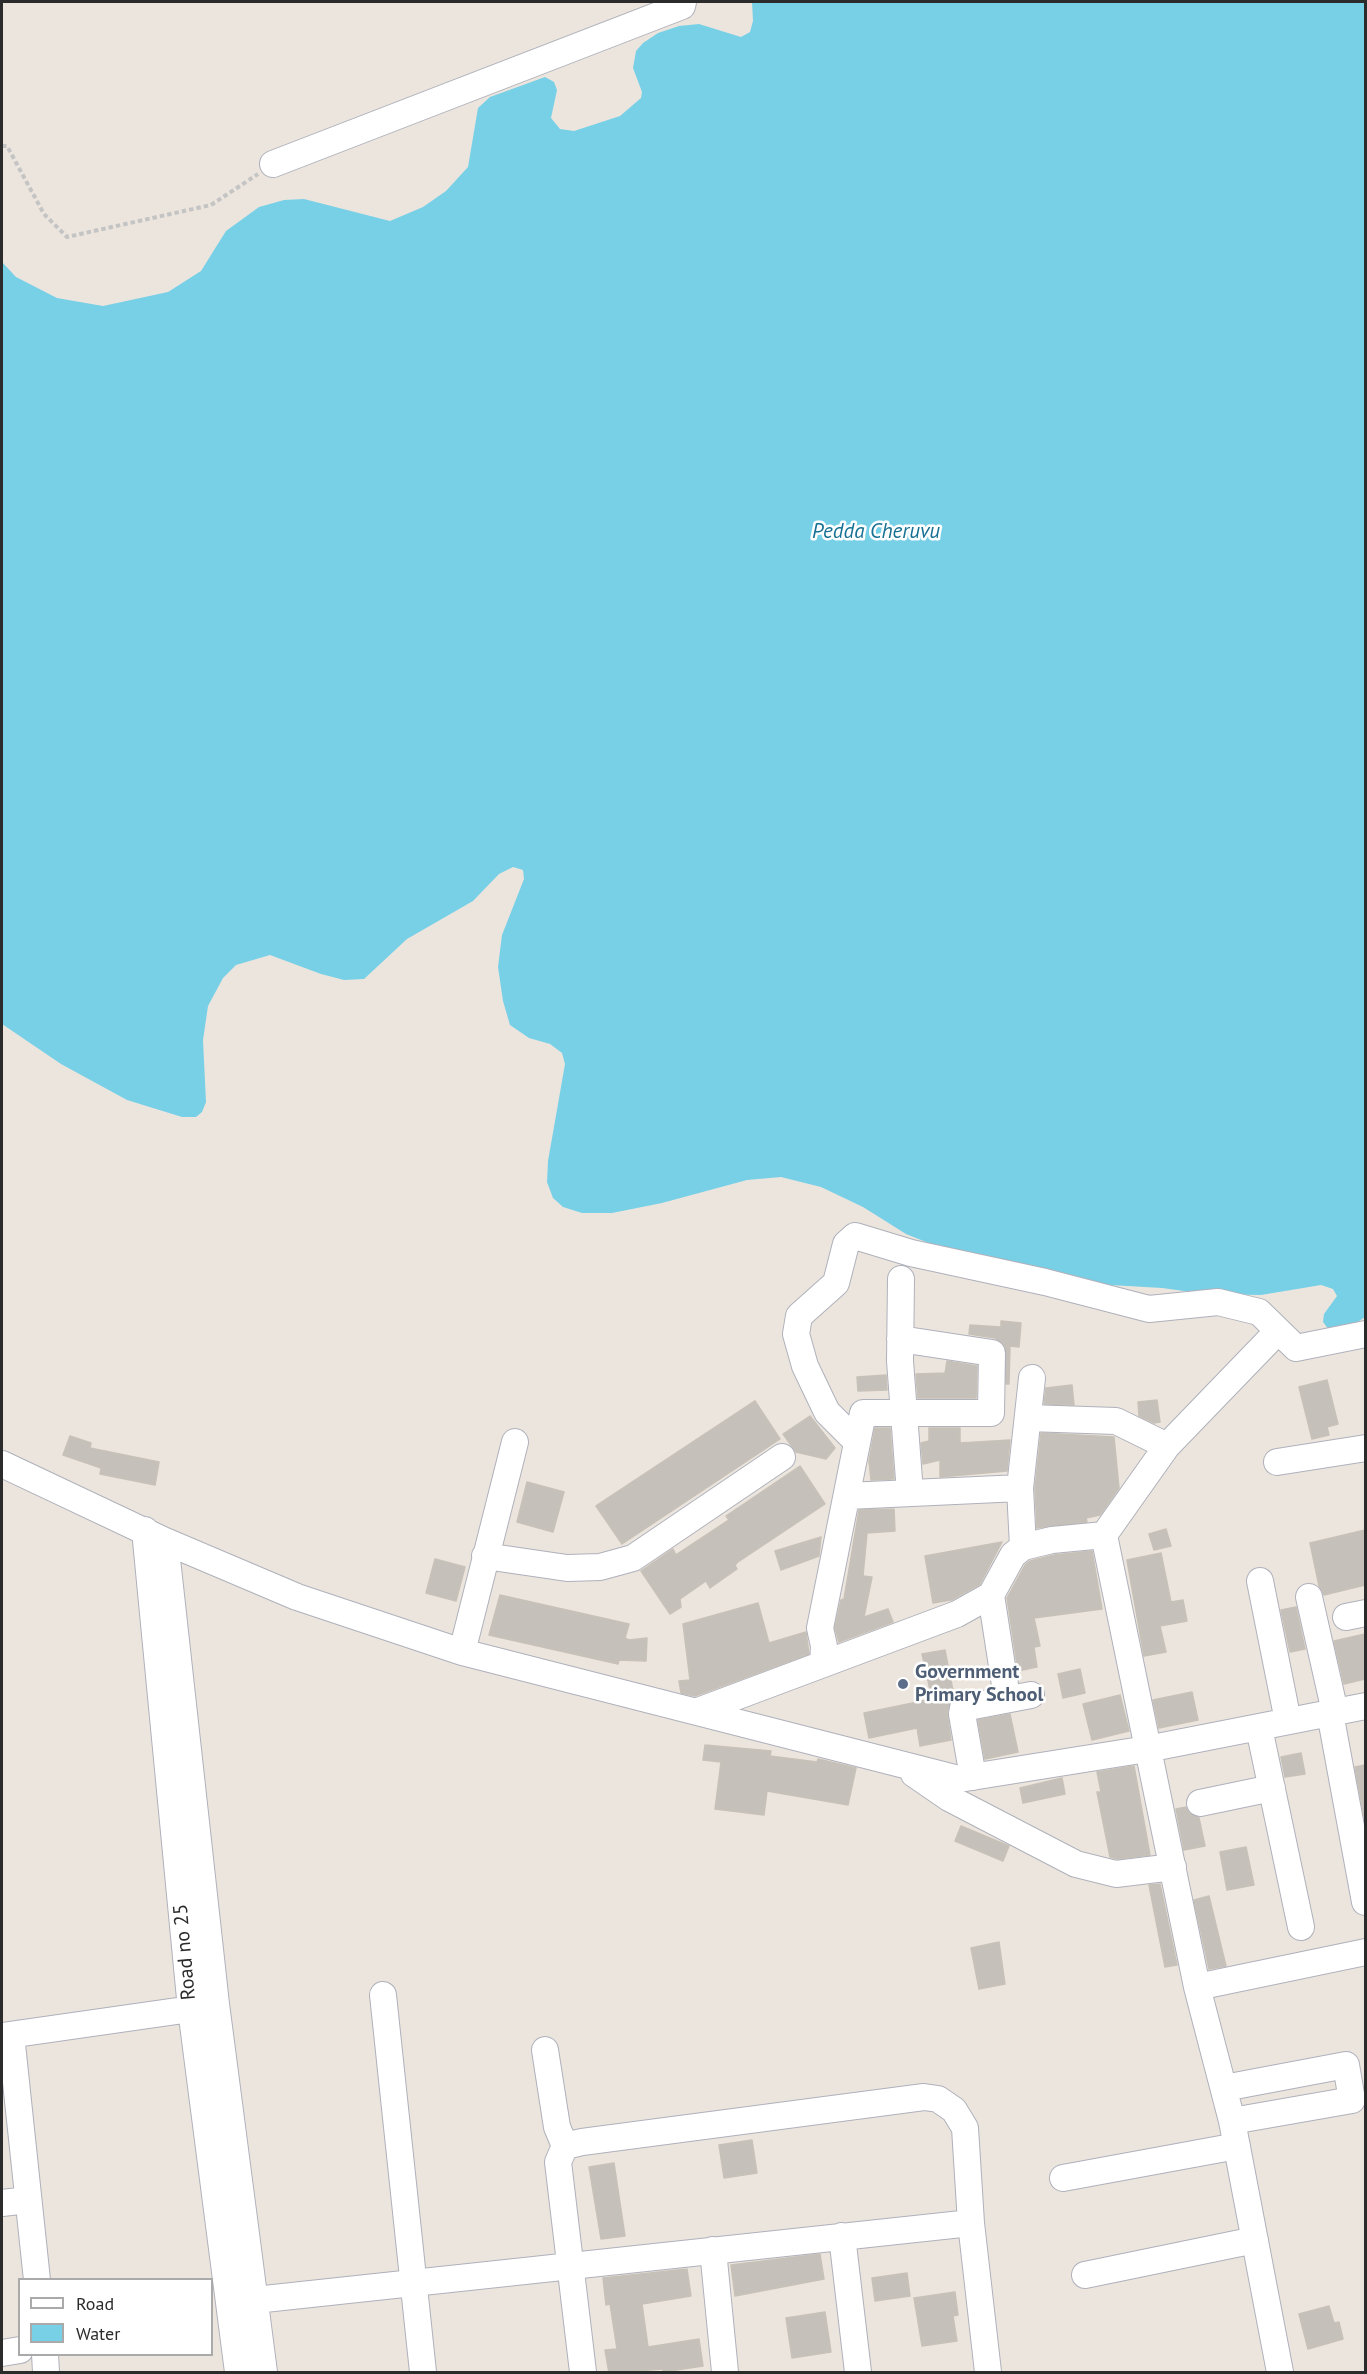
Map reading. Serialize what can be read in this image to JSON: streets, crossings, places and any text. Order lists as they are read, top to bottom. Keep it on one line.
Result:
{"streets":{"street":["Road no 25"]},"water":["Pedda Cheruvu"],"places":["Government Primary School"],"legend":["Road","Water"]}
